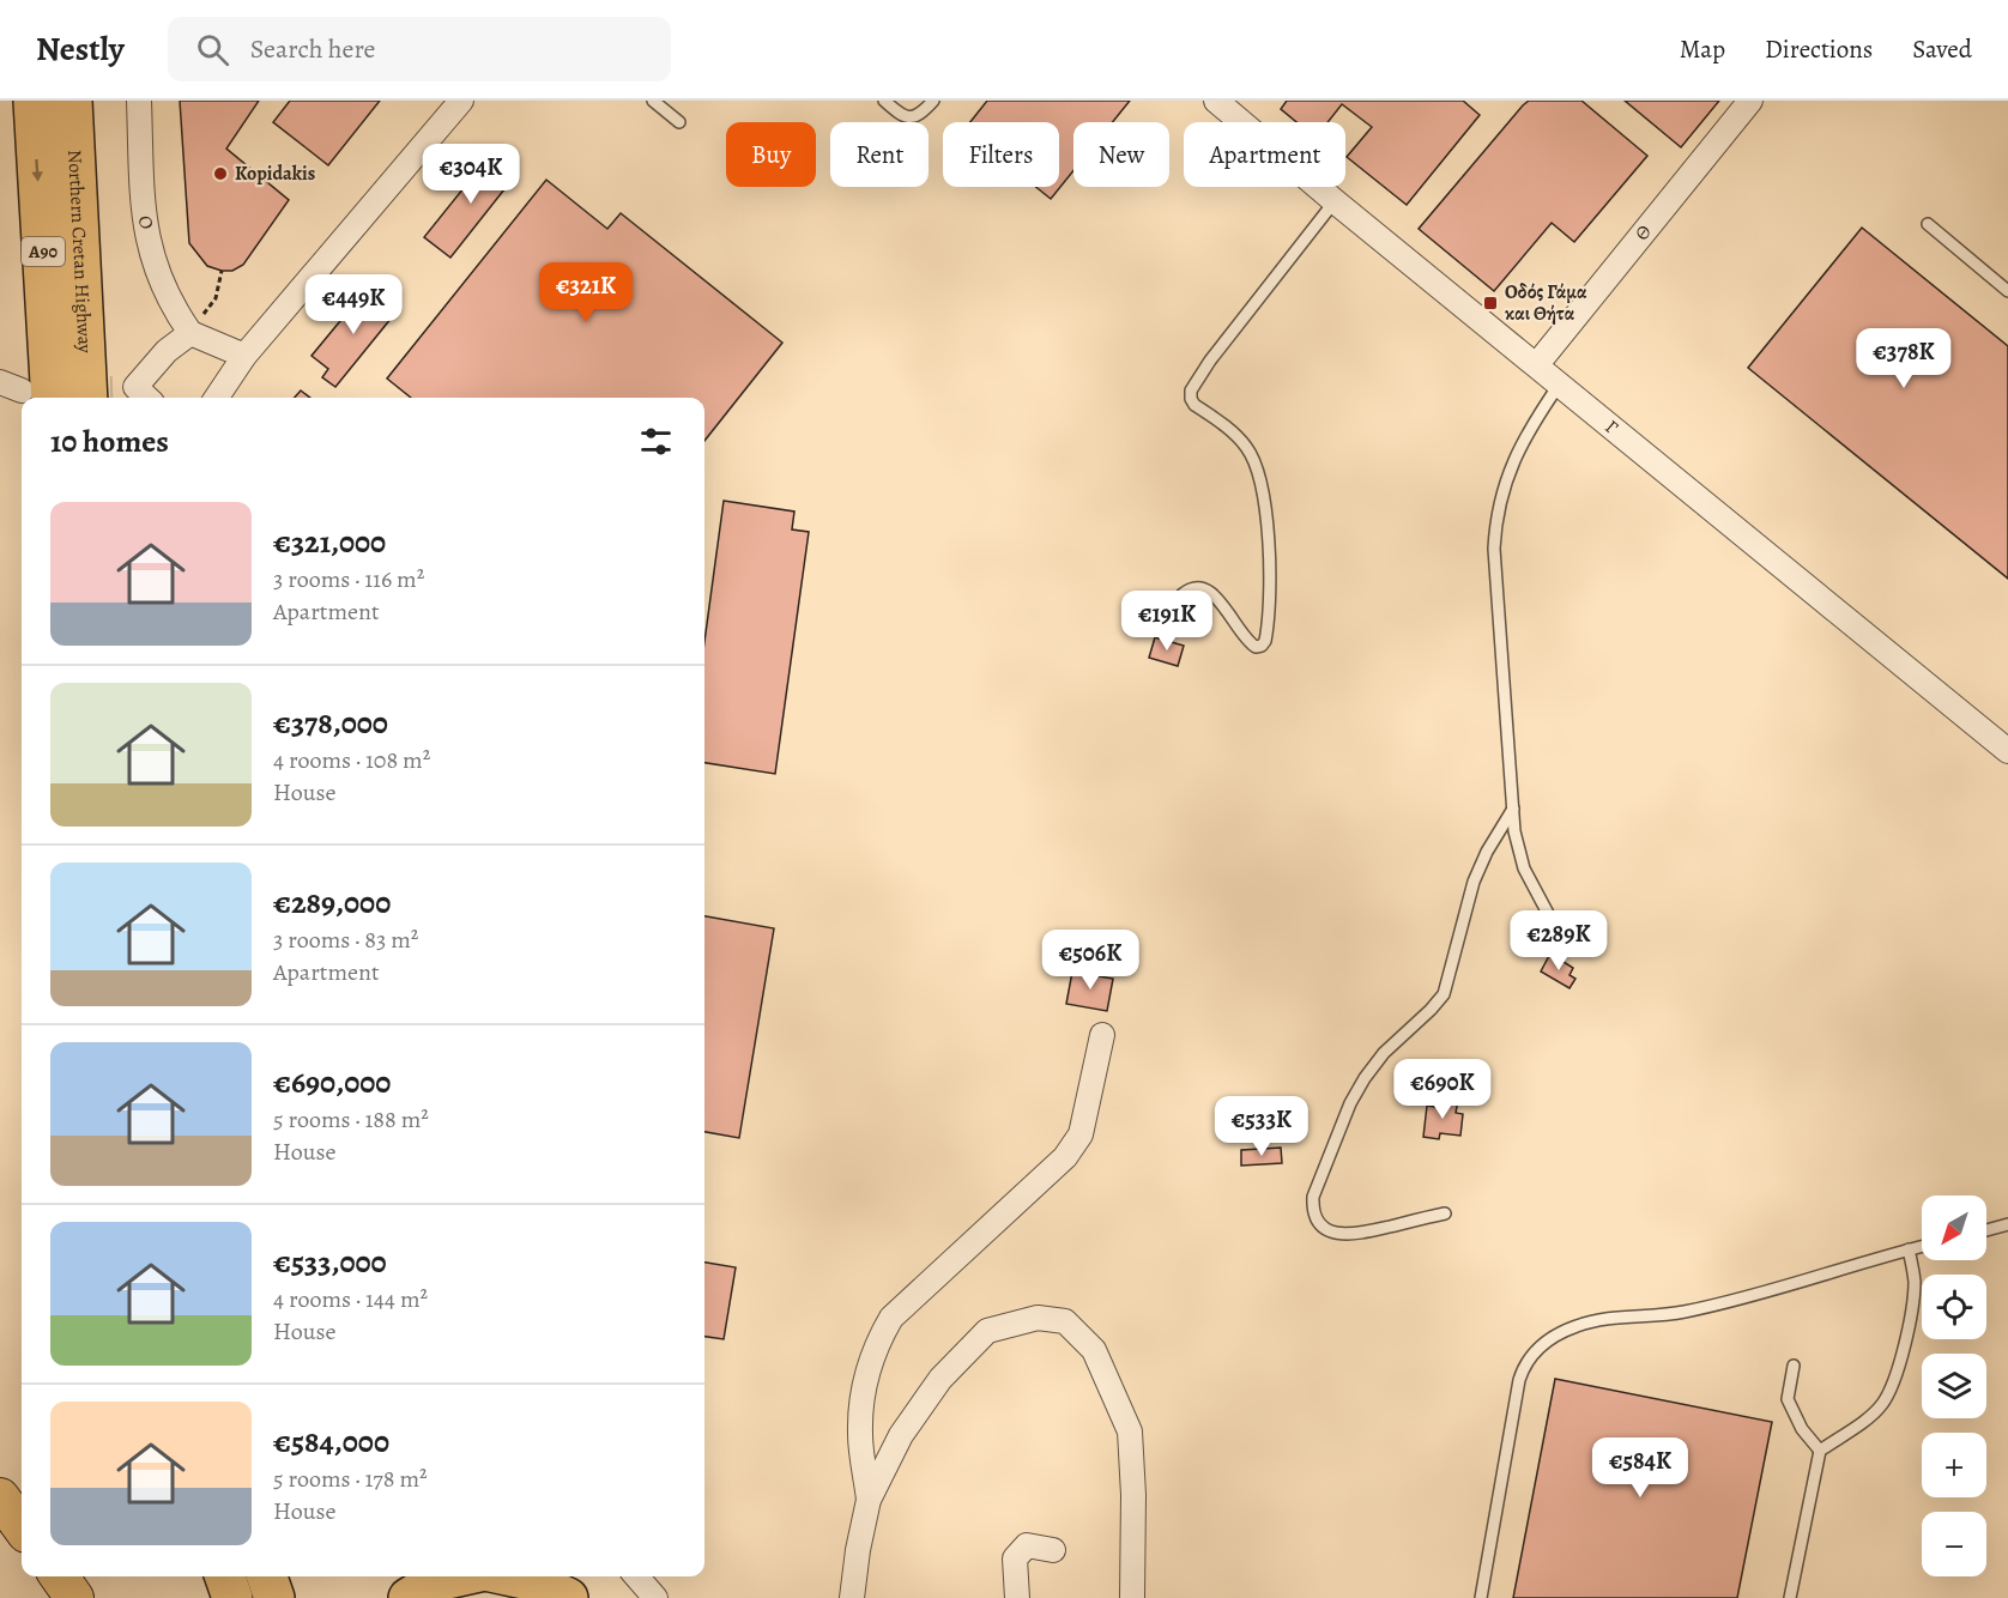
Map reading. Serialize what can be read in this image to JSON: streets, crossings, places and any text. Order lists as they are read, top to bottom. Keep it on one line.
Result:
{"streets":{"highway":["Α90","Northern Cretan Highway"],"street":["Ο","Θ","Γ"]},"crossings":[["Θ","Γ"]],"places":{"other":["Kopidakis"],"transit":["Οδός Γάμα και Θήτα"]},"north":"bottom left","page":{"header":"Nestly","search":"Search here","nav":["Map","Directions","Saved"],"chip":["Buy","Rent","Filters","New","Apartment"],"price":["€304K","€321K","€449K","€378K","€191K","€289K","€506K","€690K","€533K","€584K"],"heading":"10 homes","list":[{"name":"€321,000","note":"3 rooms · 116 m² · Apartment"},{"name":"€378,000","note":"4 rooms · 108 m² · House"},{"name":"€289,000","note":"3 rooms · 83 m² · Apartment"},{"name":"€690,000","note":"5 rooms · 188 m² · House"},{"name":"€533,000","note":"4 rooms · 144 m² · House"},{"name":"€584,000","note":"5 rooms · 178 m² · House"}],"map_buttons":["+","−"]}}
